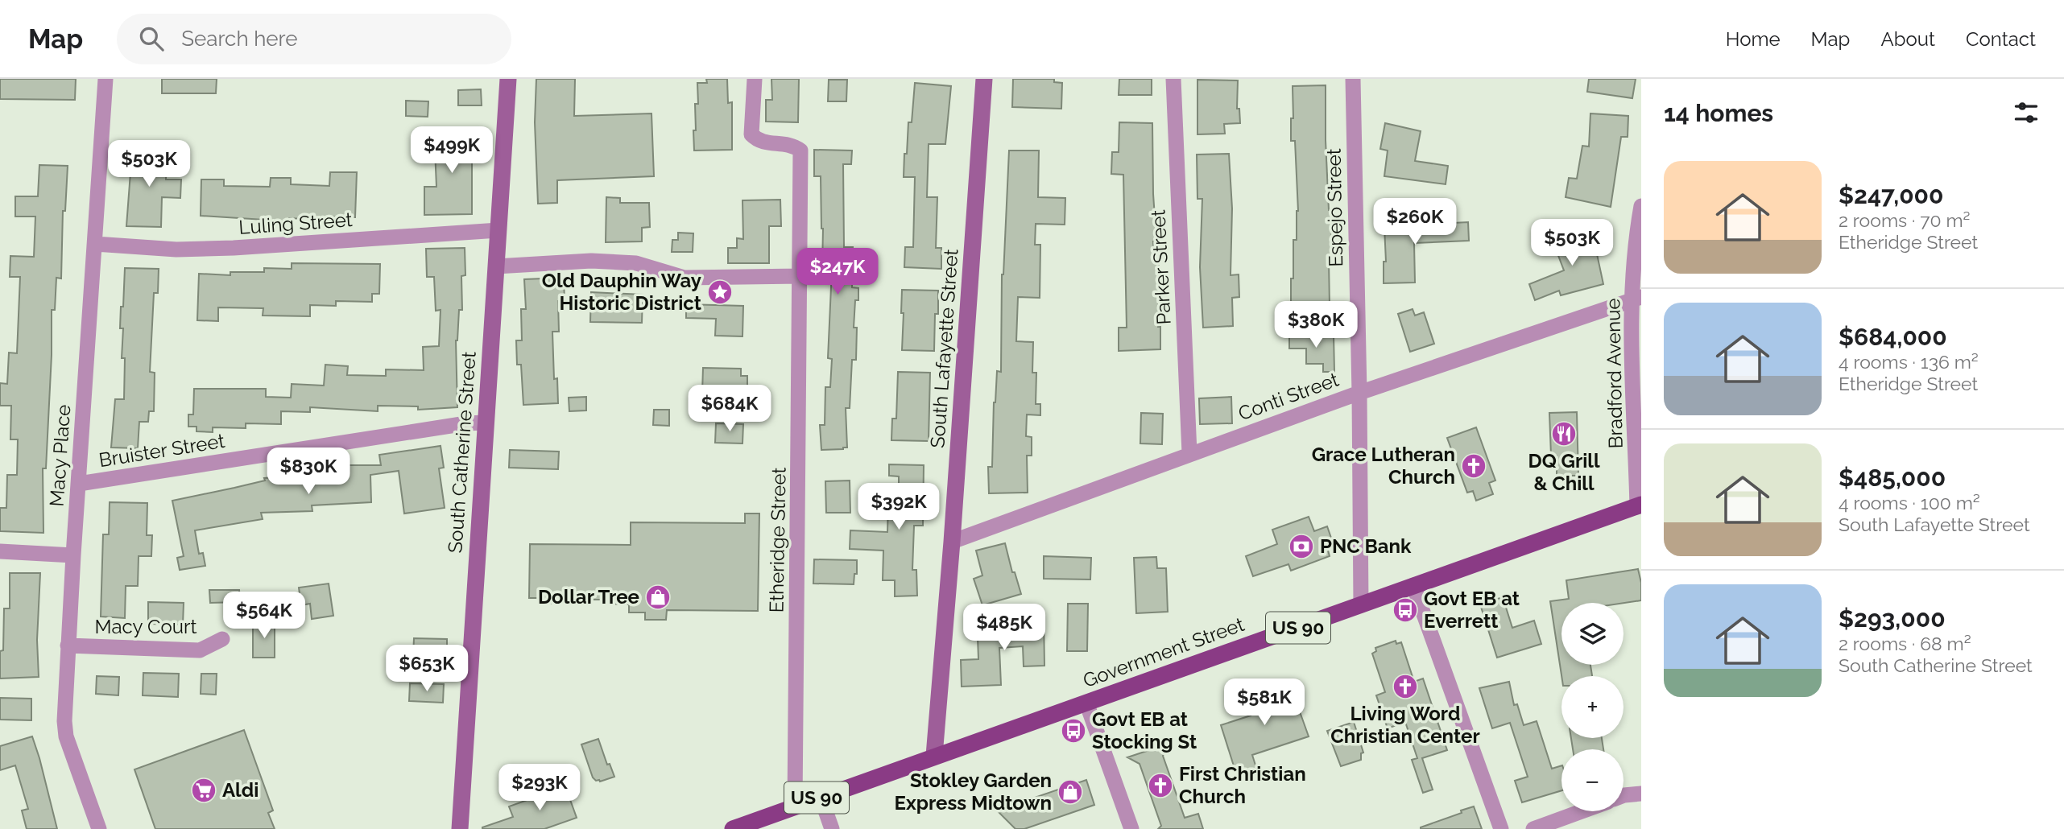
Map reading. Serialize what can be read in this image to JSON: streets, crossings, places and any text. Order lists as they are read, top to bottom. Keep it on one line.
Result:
{"streets":{"main road":["US 90","Government Street"],"street":["Espejo Street","Luling Street","Parker Street","South Lafayette Street","Bradford Avenue","Conti Street","Bruister Street","South Catherine Street","Macy Place","Etheridge Street","Macy Court"]},"crossings":[["Espejo Street","Conti Street"],["Espejo Street","Government Street"],["Luling Street","South Catherine Street"],["Luling Street","Macy Place"],["Parker Street","Conti Street"],["South Lafayette Street","Conti Street"],["South Lafayette Street","Government Street"],["Bradford Avenue","Conti Street"],["Bradford Avenue","Government Street"],["Bruister Street","South Catherine Street"],["Bruister Street","Macy Place"],["Macy Place","Macy Court"],["Etheridge Street","Government Street"]],"places":{"place":["Old Dauphin Way Historic District"],"restaurant":["DQ Grill & Chill"],"church":["Grace Lutheran Church","Living Word Christian Center","First Christian Church"],"bank":["PNC Bank"],"shop":["Dollar Tree","Stokley Garden Express Midtown"],"bus stop":["Govt EB at Everrett","Govt EB at Stocking St"],"supermarket":["Aldi"]},"page":{"header":"Map","search":"Search here","nav":["Home","Map","About","Contact"],"heading":"14 homes","price":["$499K","$503K","$260K","$503K","$247K","$380K","$684K","$830K","$392K","$564K","$485K","$653K","$581K","$293K"],"list":[{"name":"$247,000","note":"2 rooms · 70 m² · Etheridge Street"},{"name":"$684,000","note":"4 rooms · 136 m² · Etheridge Street"},{"name":"$485,000","note":"4 rooms · 100 m² · South Lafayette Street"},{"name":"$293,000","note":"2 rooms · 68 m² · South Catherine Street"}],"map_buttons":["+","−"]}}
